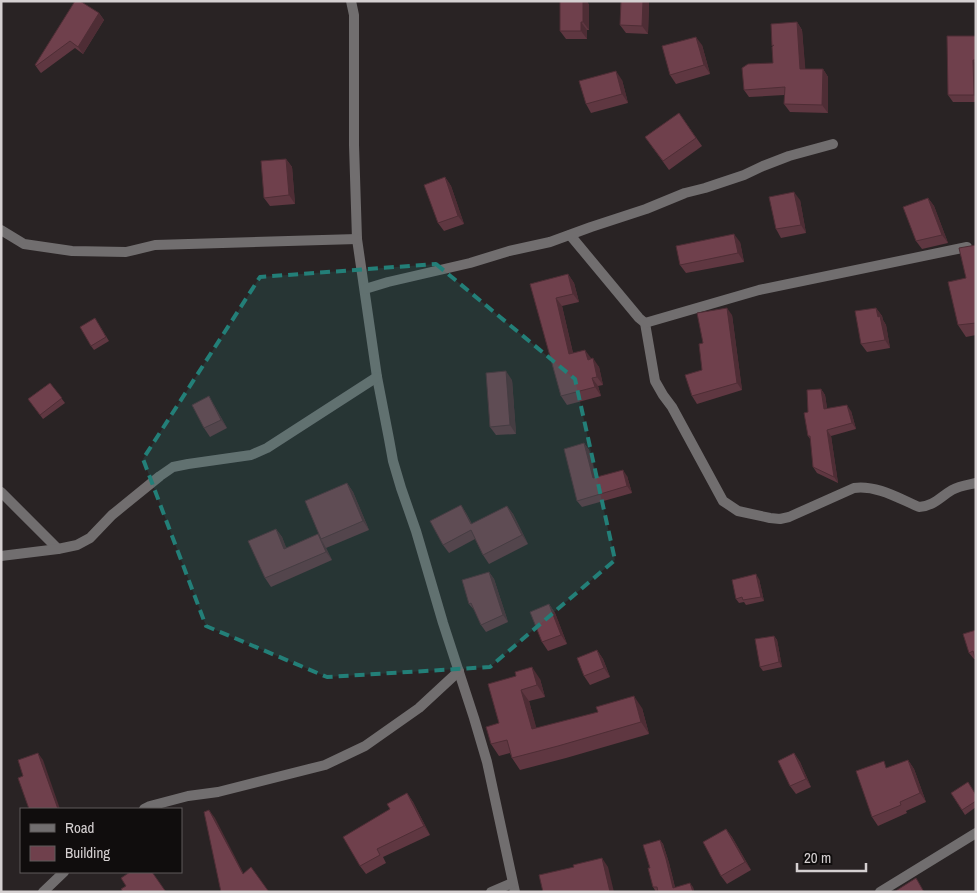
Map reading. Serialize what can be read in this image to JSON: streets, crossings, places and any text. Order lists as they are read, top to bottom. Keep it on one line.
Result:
{"legend":["Road","Building"],"scale_bar":"20 m"}
